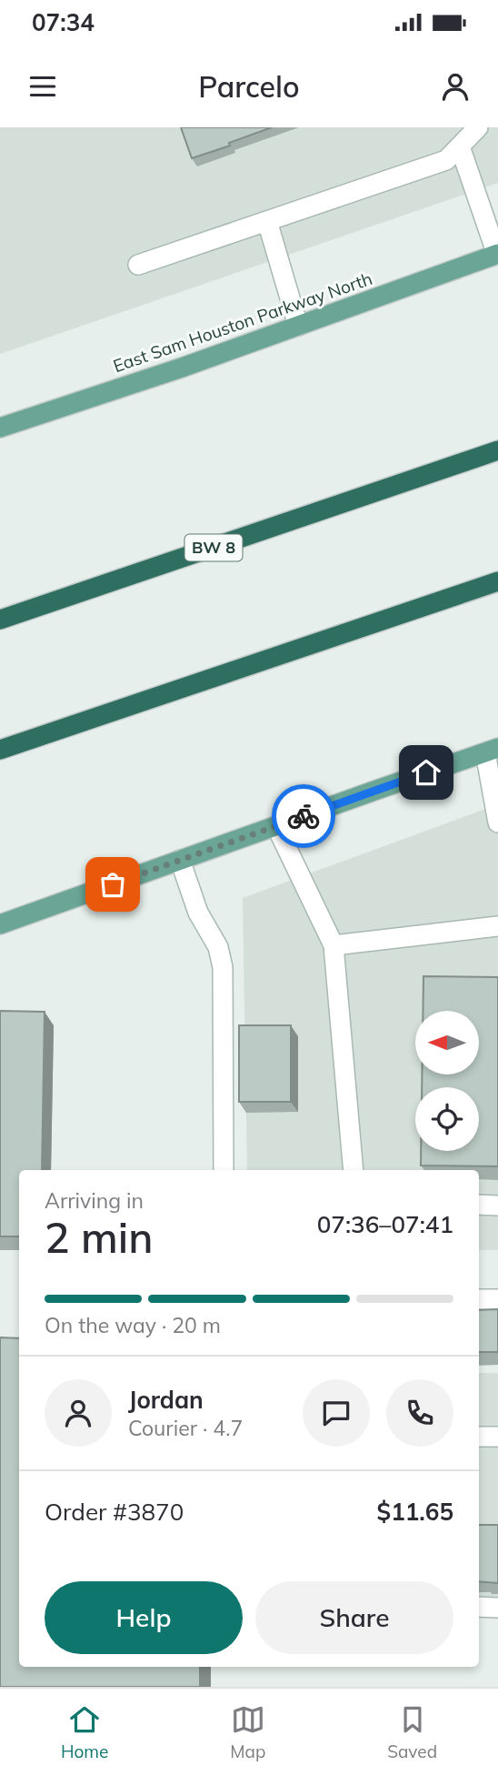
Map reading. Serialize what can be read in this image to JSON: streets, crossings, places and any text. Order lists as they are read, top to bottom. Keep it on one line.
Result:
{"streets":{"highway":["BW 8"],"main road":["East Sam Houston Parkway North"]},"north":"left","page":{"status":"07:34","header":"Parcelo","heading":["2 min","Arriving in","07:36–07:41"],"panel":["Jordan","Courier · 4.7","Order #3870","$11.65"],"bar":"On the way · 20 m","buttons":["Help","Share"],"tabs":["Home","Map","Saved"]}}
